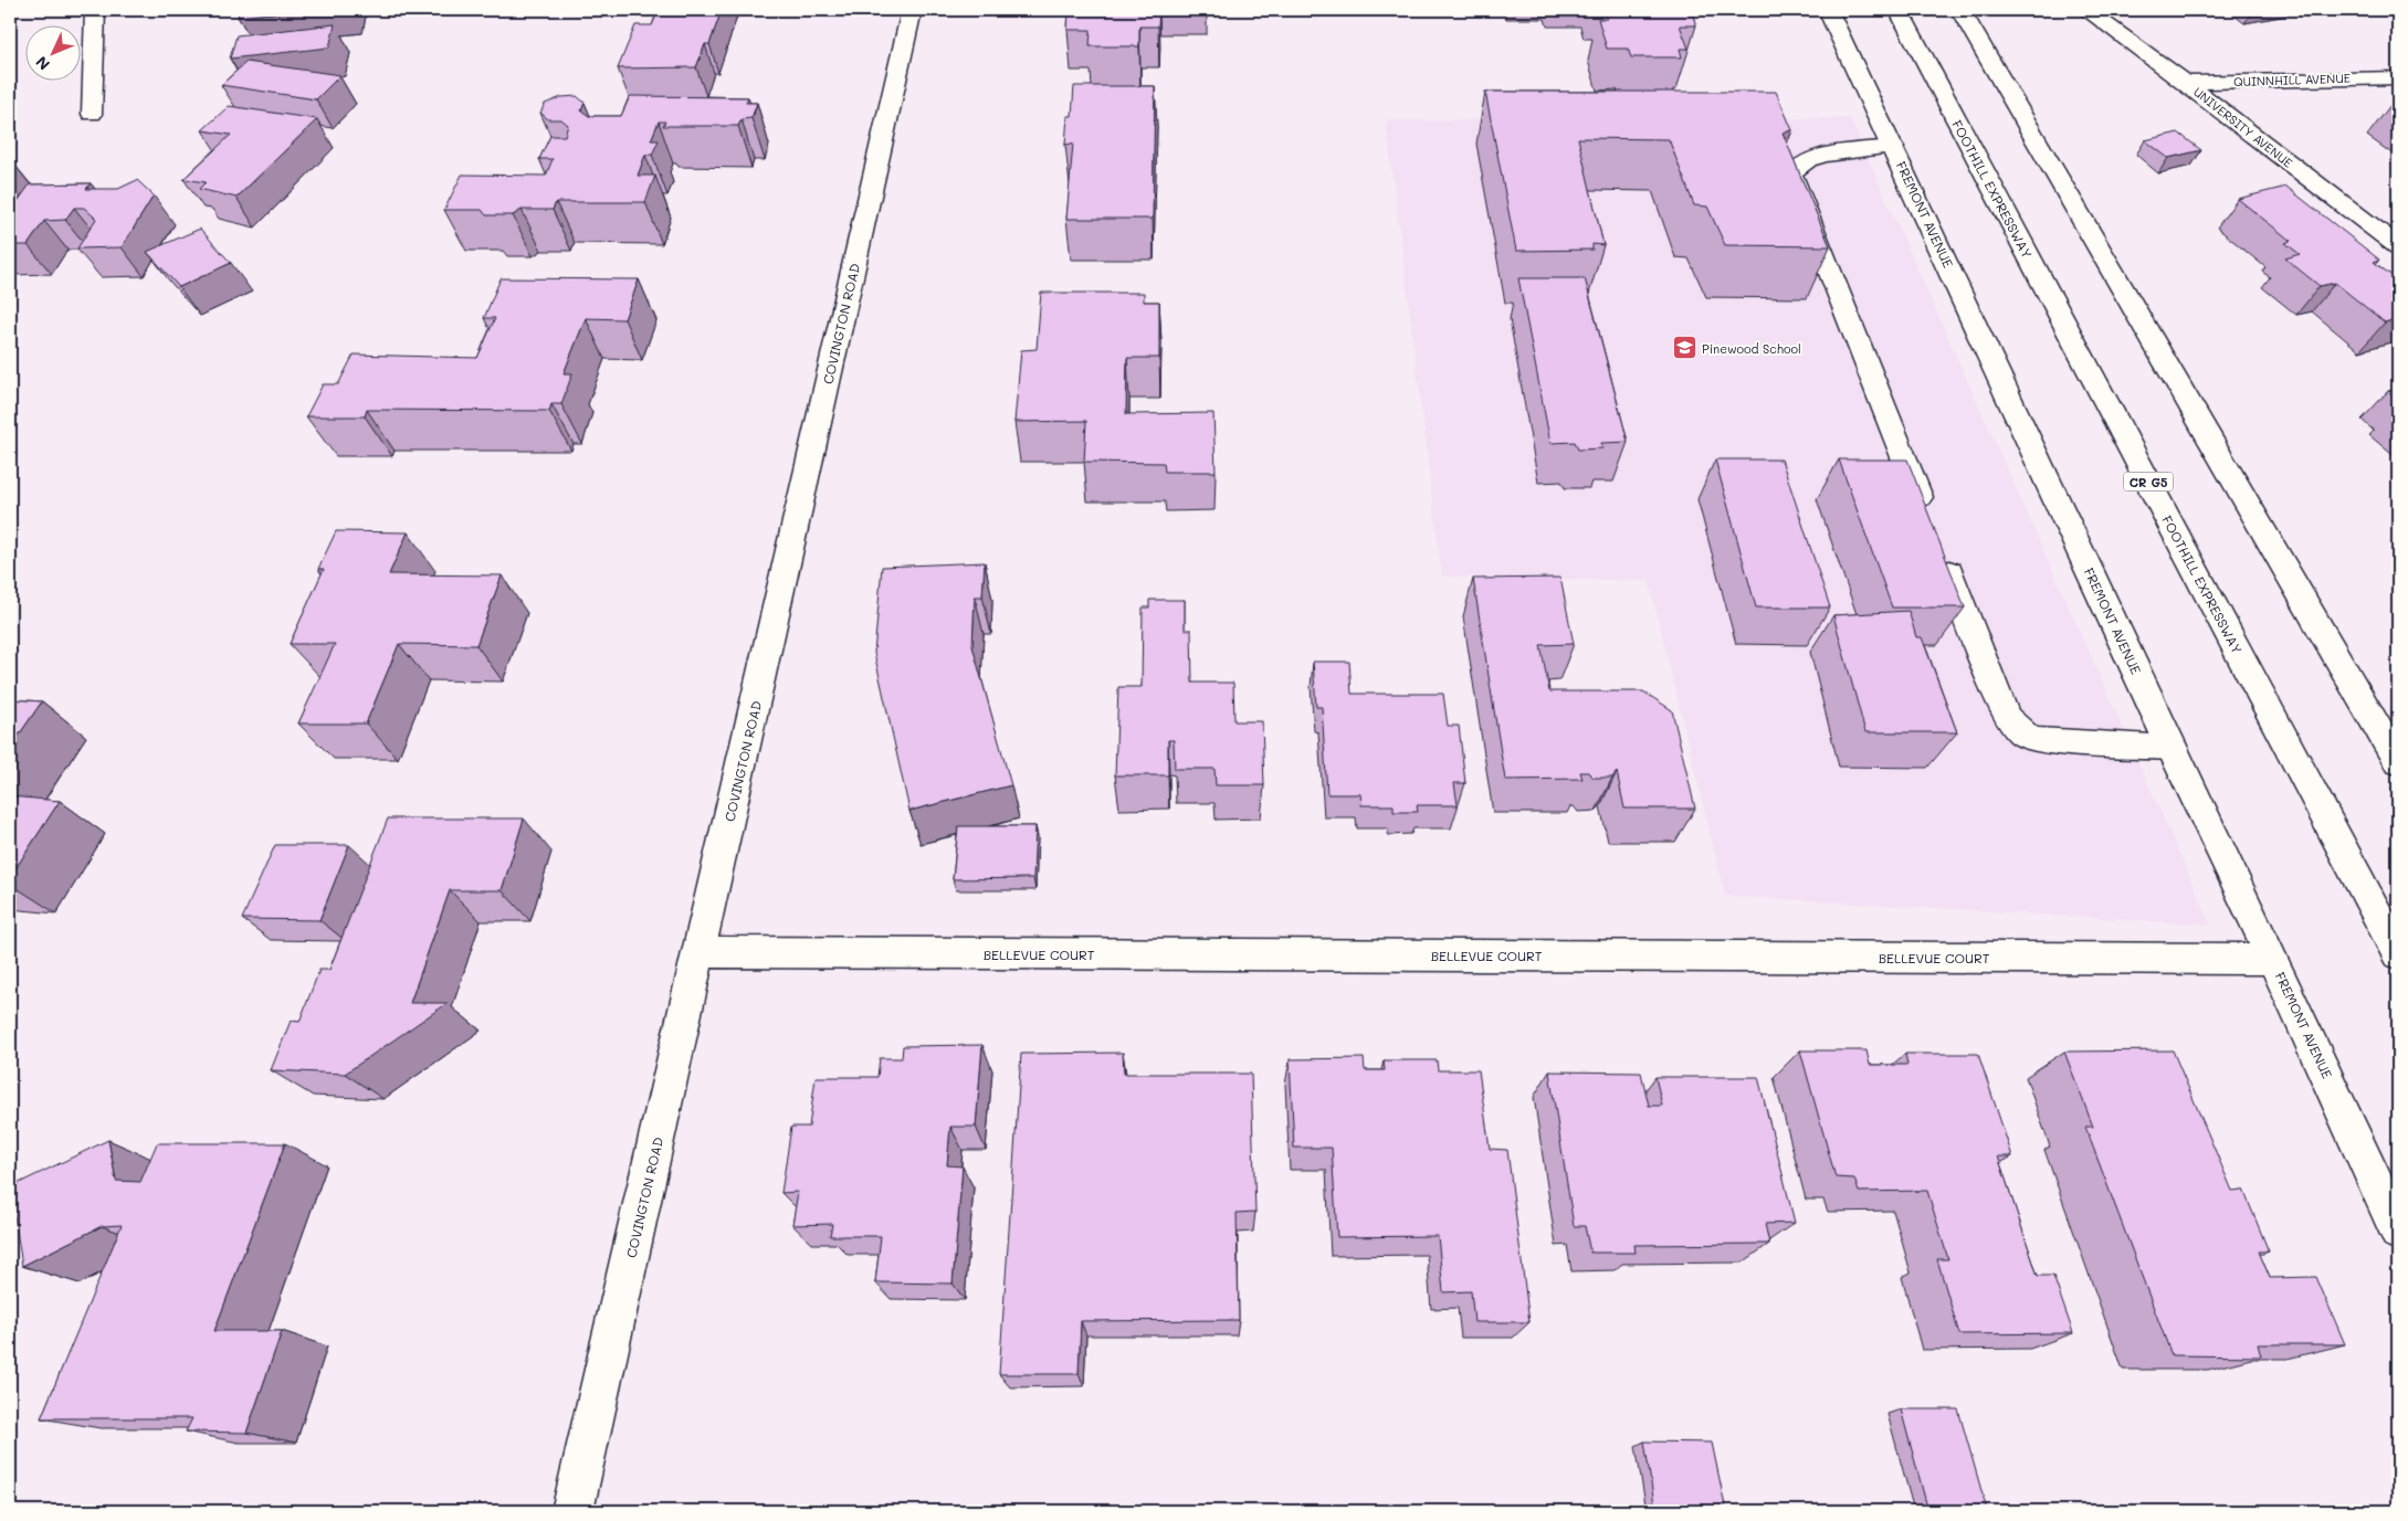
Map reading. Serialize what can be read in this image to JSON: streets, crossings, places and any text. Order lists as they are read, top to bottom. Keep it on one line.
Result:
{"streets":{"main road":["QUINNHILL AVENUE","UNIVERSITY AVENUE","FOOTHILL EXPRESSWAY","FREMONT AVENUE","COVINGTON ROAD","CR G5","BELLEVUE COURT"]},"crossings":[["QUINNHILL AVENUE","UNIVERSITY AVENUE"],["FREMONT AVENUE","BELLEVUE COURT"],["COVINGTON ROAD","BELLEVUE COURT"]],"places":{"school or university":["Pinewood School"]},"north":"bottom left"}
